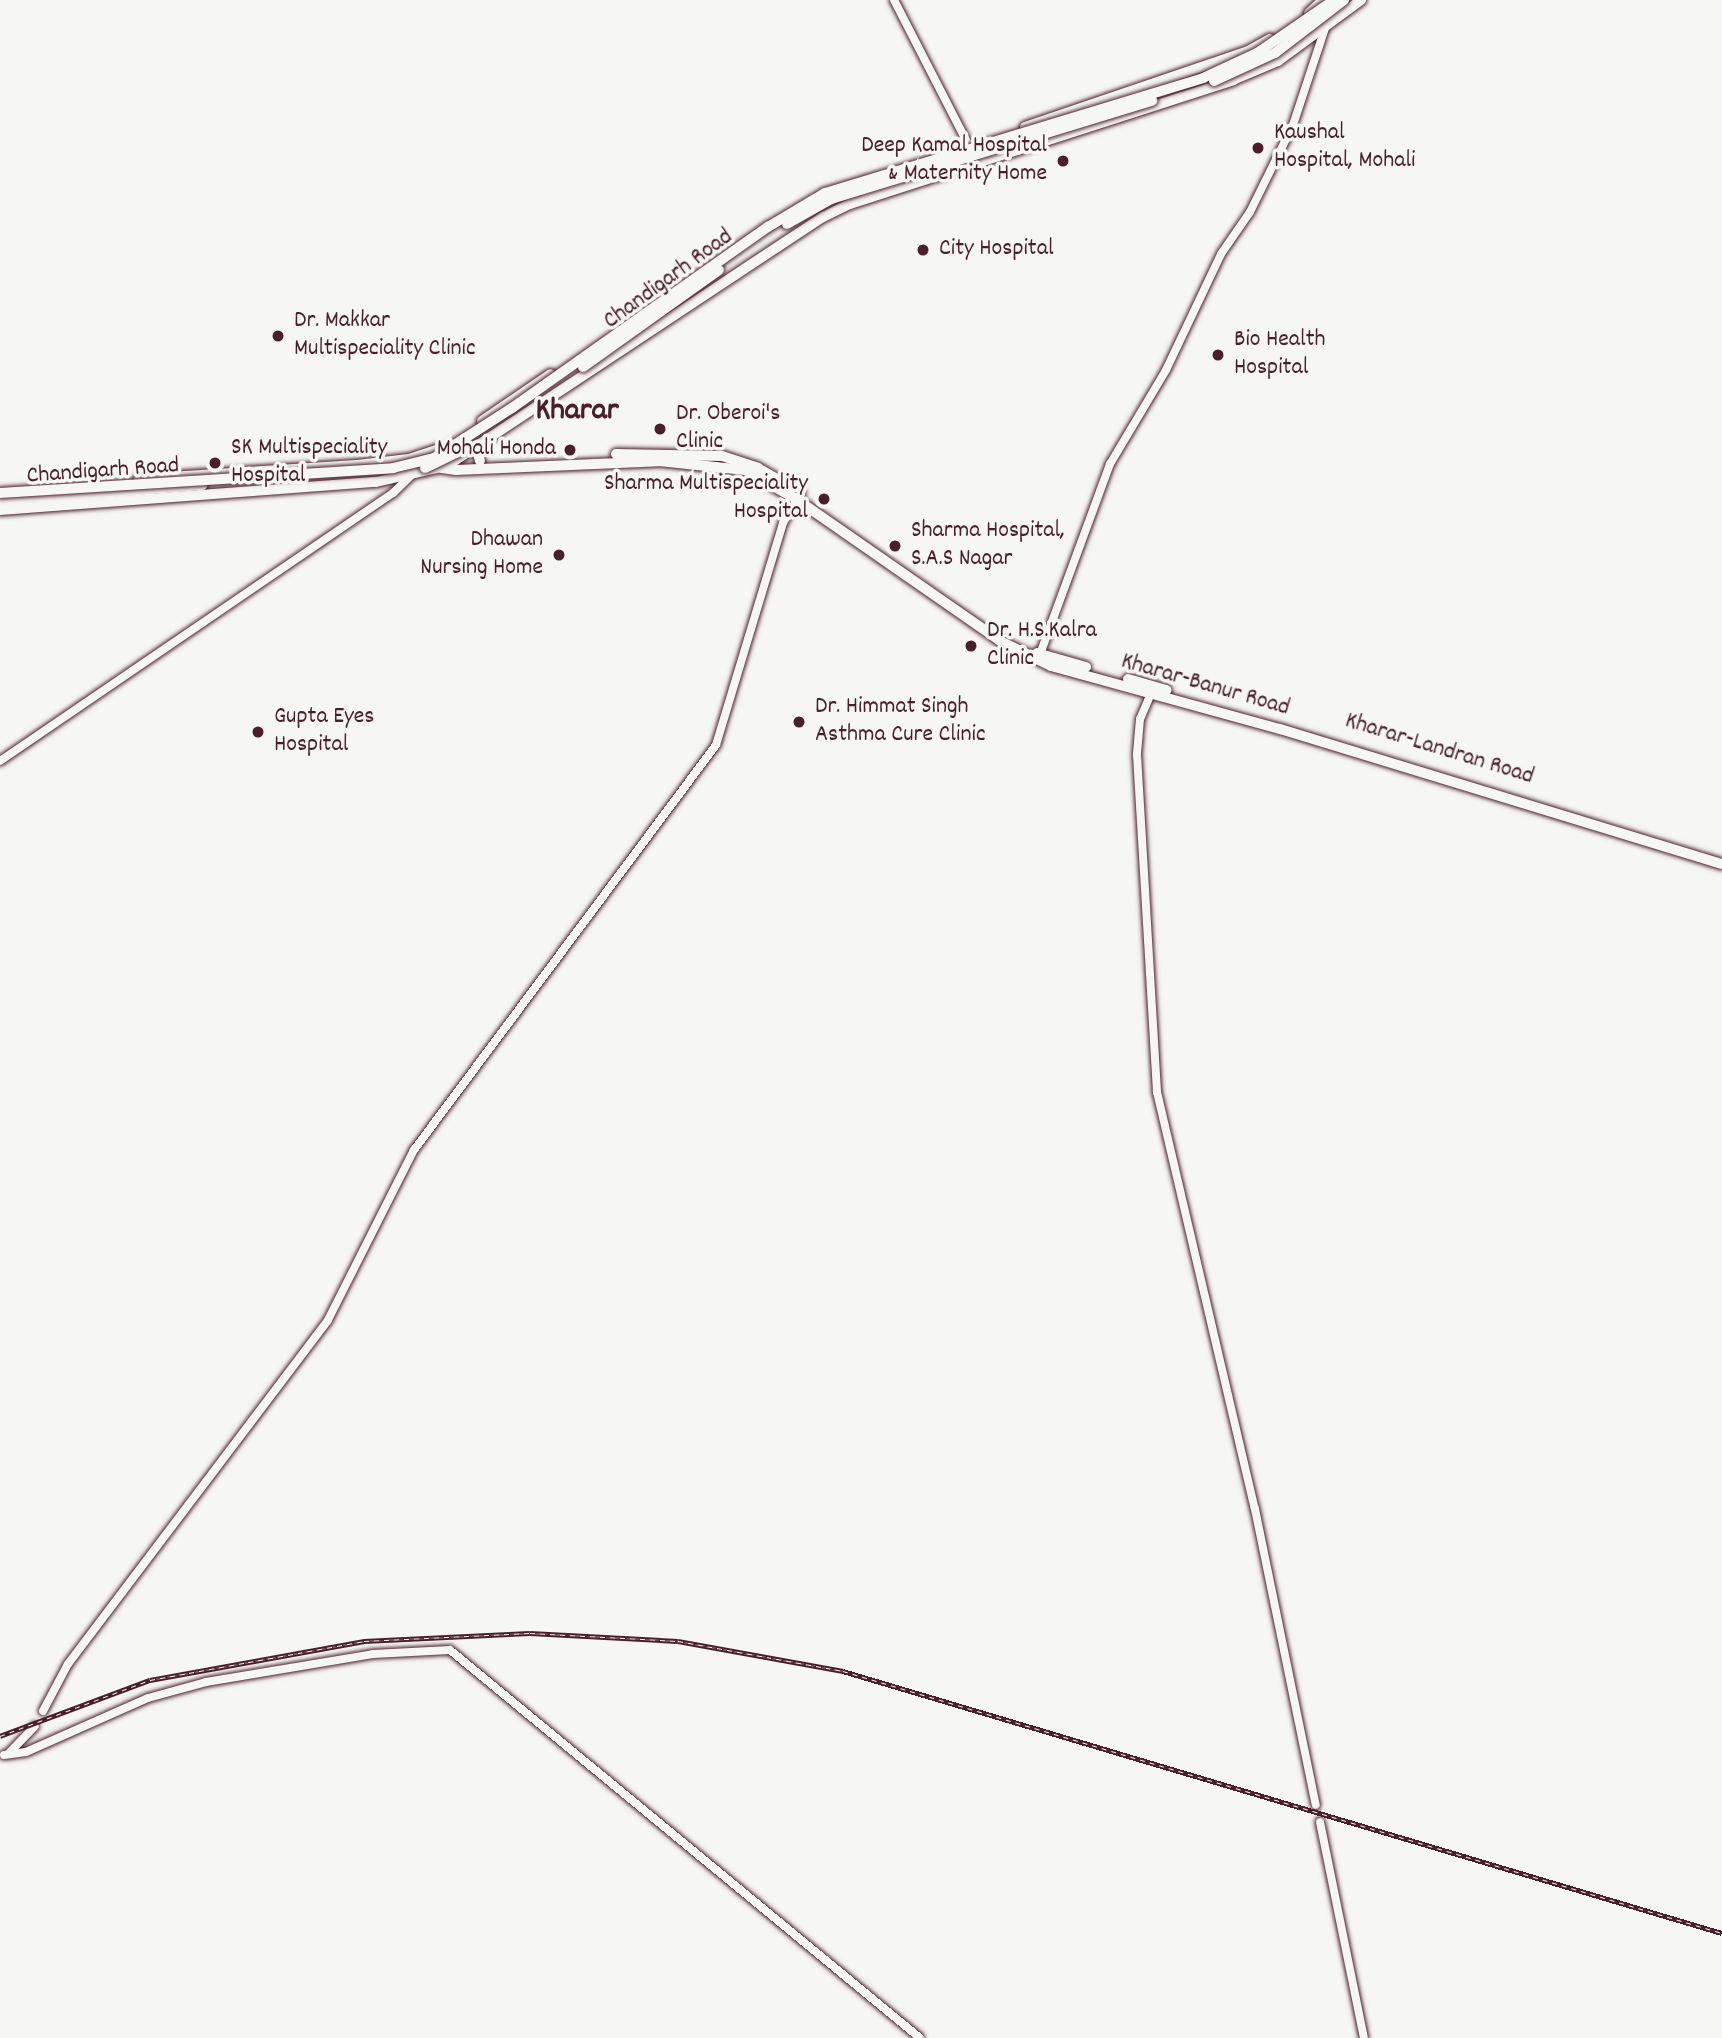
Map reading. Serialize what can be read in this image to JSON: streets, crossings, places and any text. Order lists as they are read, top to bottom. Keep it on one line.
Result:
{"streets":{"highway":["Chandigarh Road","Kharar-Banur Road","Kharar-Landran Road"]},"crossings":[["Kharar-Banur Road","Kharar-Landran Road"]],"districts":["Kharar"],"places":["Kaushal Hospital, Mohali","Deep Kamal Hospital & Maternity Home","City Hospital","Dr. Makkar Multispeciality Clinic","Bio Health Hospital","Dr. Oberoi's Clinic","Mohali Honda","SK Multispeciality Hospital","Sharma Multispeciality Hospital","Sharma Hospital, S.A.S Nagar","Dhawan Nursing Home","Dr. H.S.Kalra Clinic","Dr. Himmat Singh Asthma Cure Clinic","Gupta Eyes Hospital"]}
